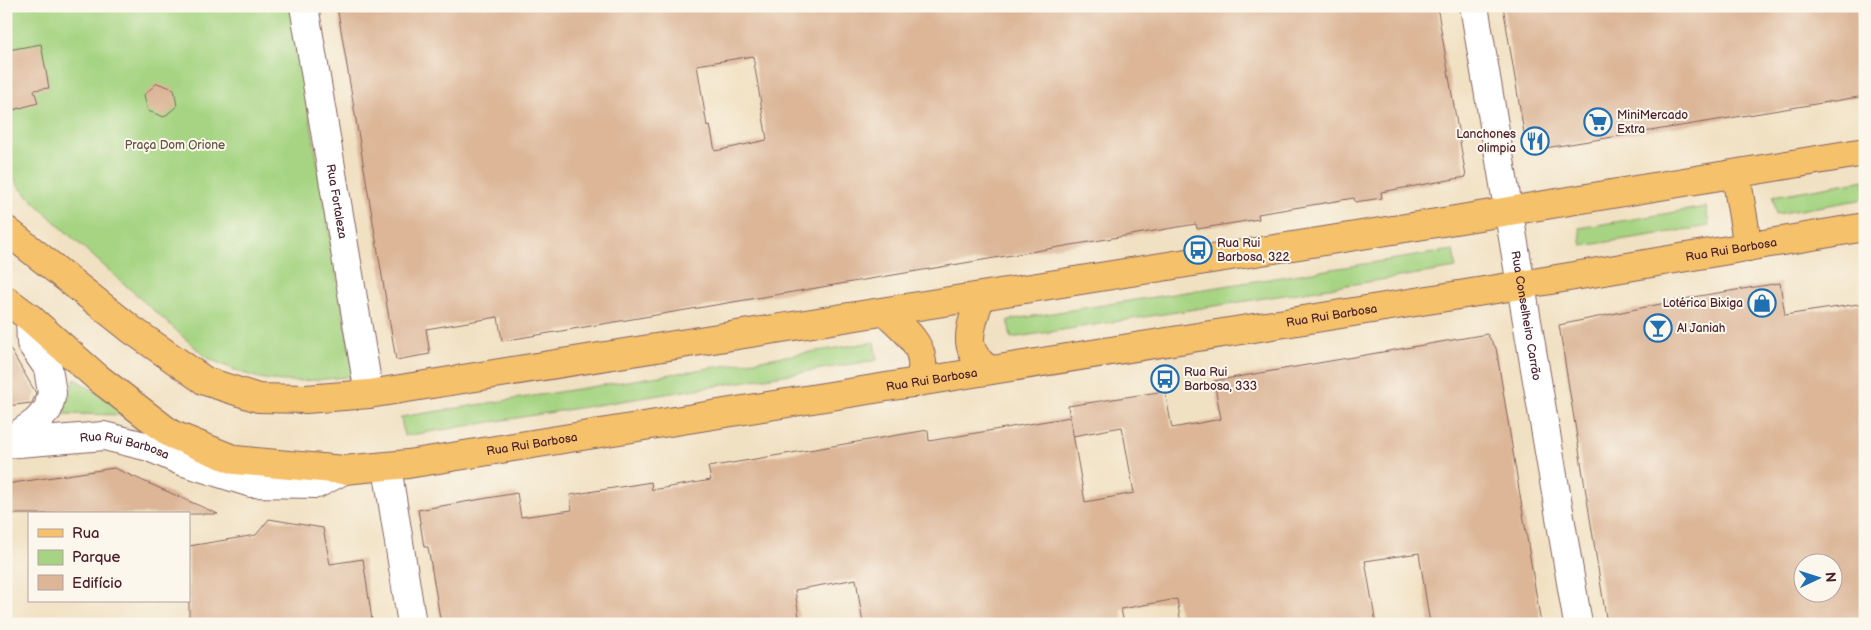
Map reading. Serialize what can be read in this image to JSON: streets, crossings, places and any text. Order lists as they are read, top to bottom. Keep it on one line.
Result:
{"streets":{"main road":["Rua Rui Barbosa"],"street":["Rua Fortaleza","Rua Conselheiro Carrão"]},"crossings":[["Rua Rui Barbosa","Rua Conselheiro Carrão"]],"parks":["Praça Dom Orione"],"places":{"supermarket":["MiniMercado Extra"],"restaurant":["Lanchones olimpia"],"bus stop":["Rua Rui Barbosa, 322","Rua Rui Barbosa, 333"],"shop":["Lotérica Bixiga"],"bar":["Al Janiah"]},"legend":["Rua","Parque","Edifício"],"north":"right"}
